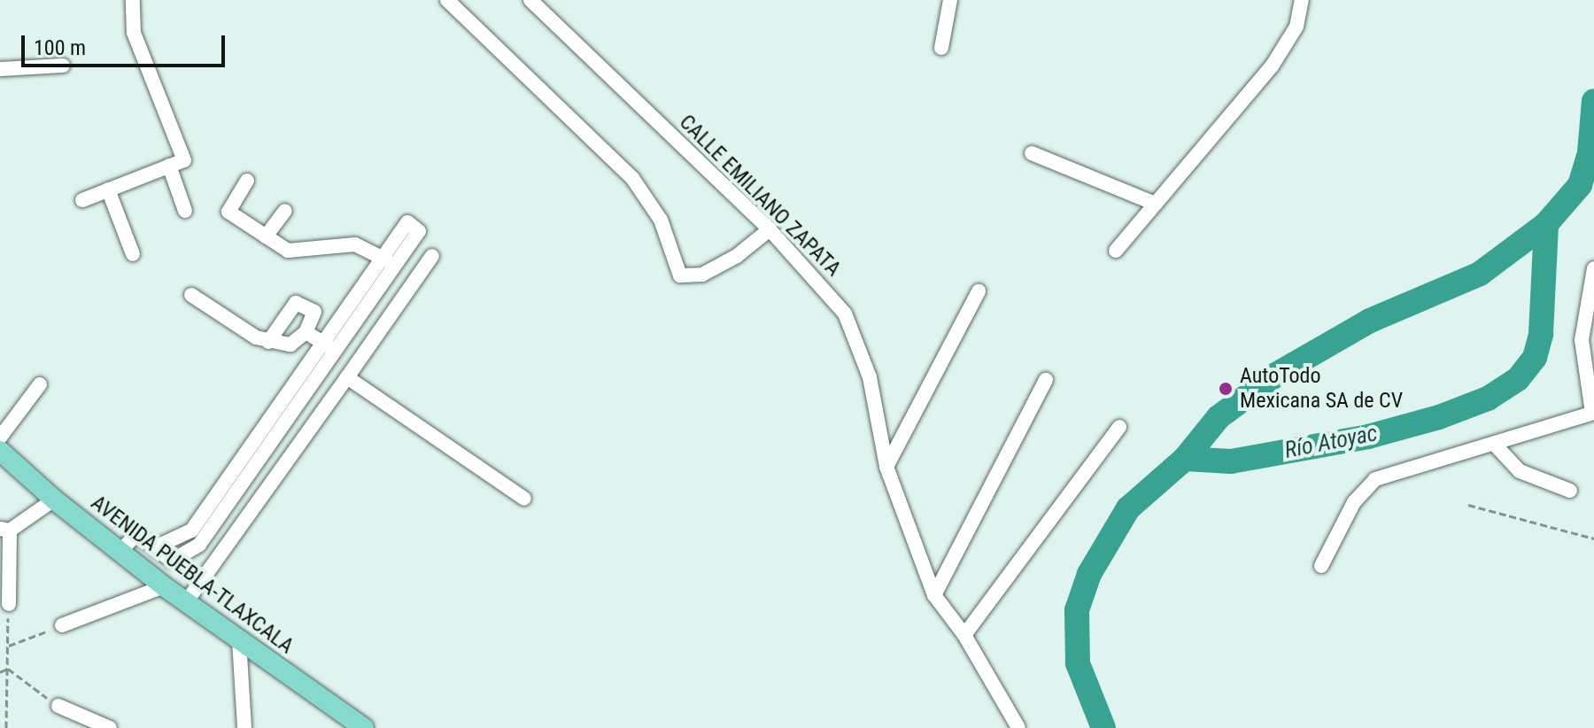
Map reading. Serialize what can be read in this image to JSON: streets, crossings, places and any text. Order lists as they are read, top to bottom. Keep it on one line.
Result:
{"streets":{"main road":["AVENIDA PUEBLA-TLAXCALA"],"street":["CALLE EMILIANO ZAPATA"]},"water":["Río Atoyac"],"places":["AutoTodo Mexicana SA de CV"],"scale_bar":"100 m"}
